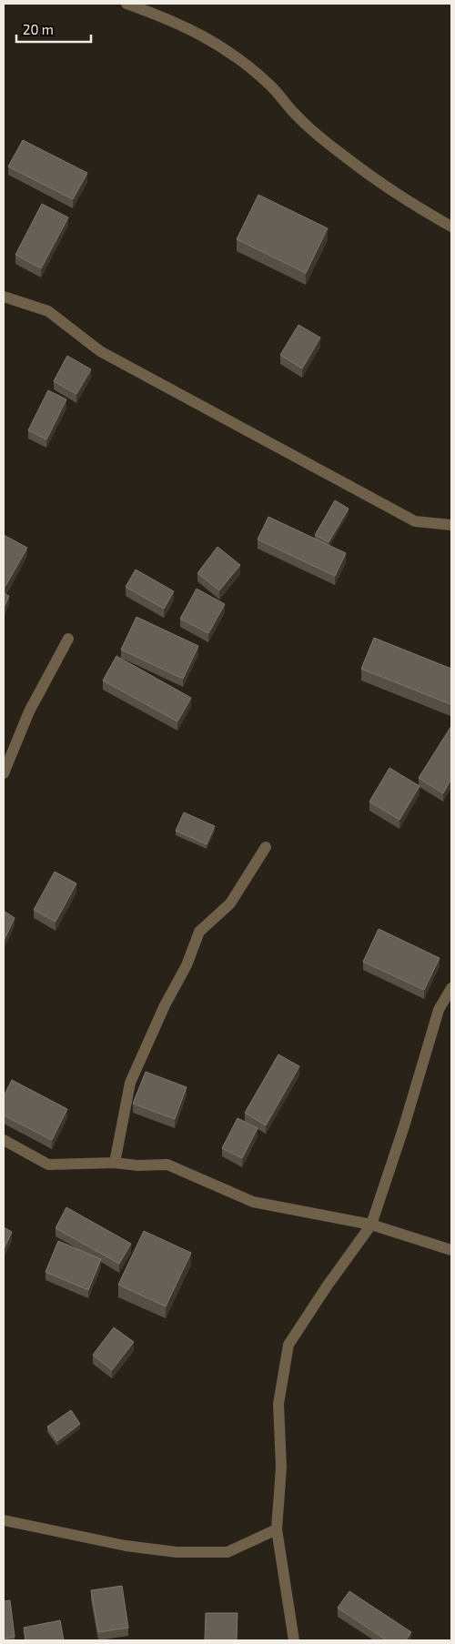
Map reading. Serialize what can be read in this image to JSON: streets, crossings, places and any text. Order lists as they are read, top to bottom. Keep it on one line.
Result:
{"scale_bar":"20 m"}
